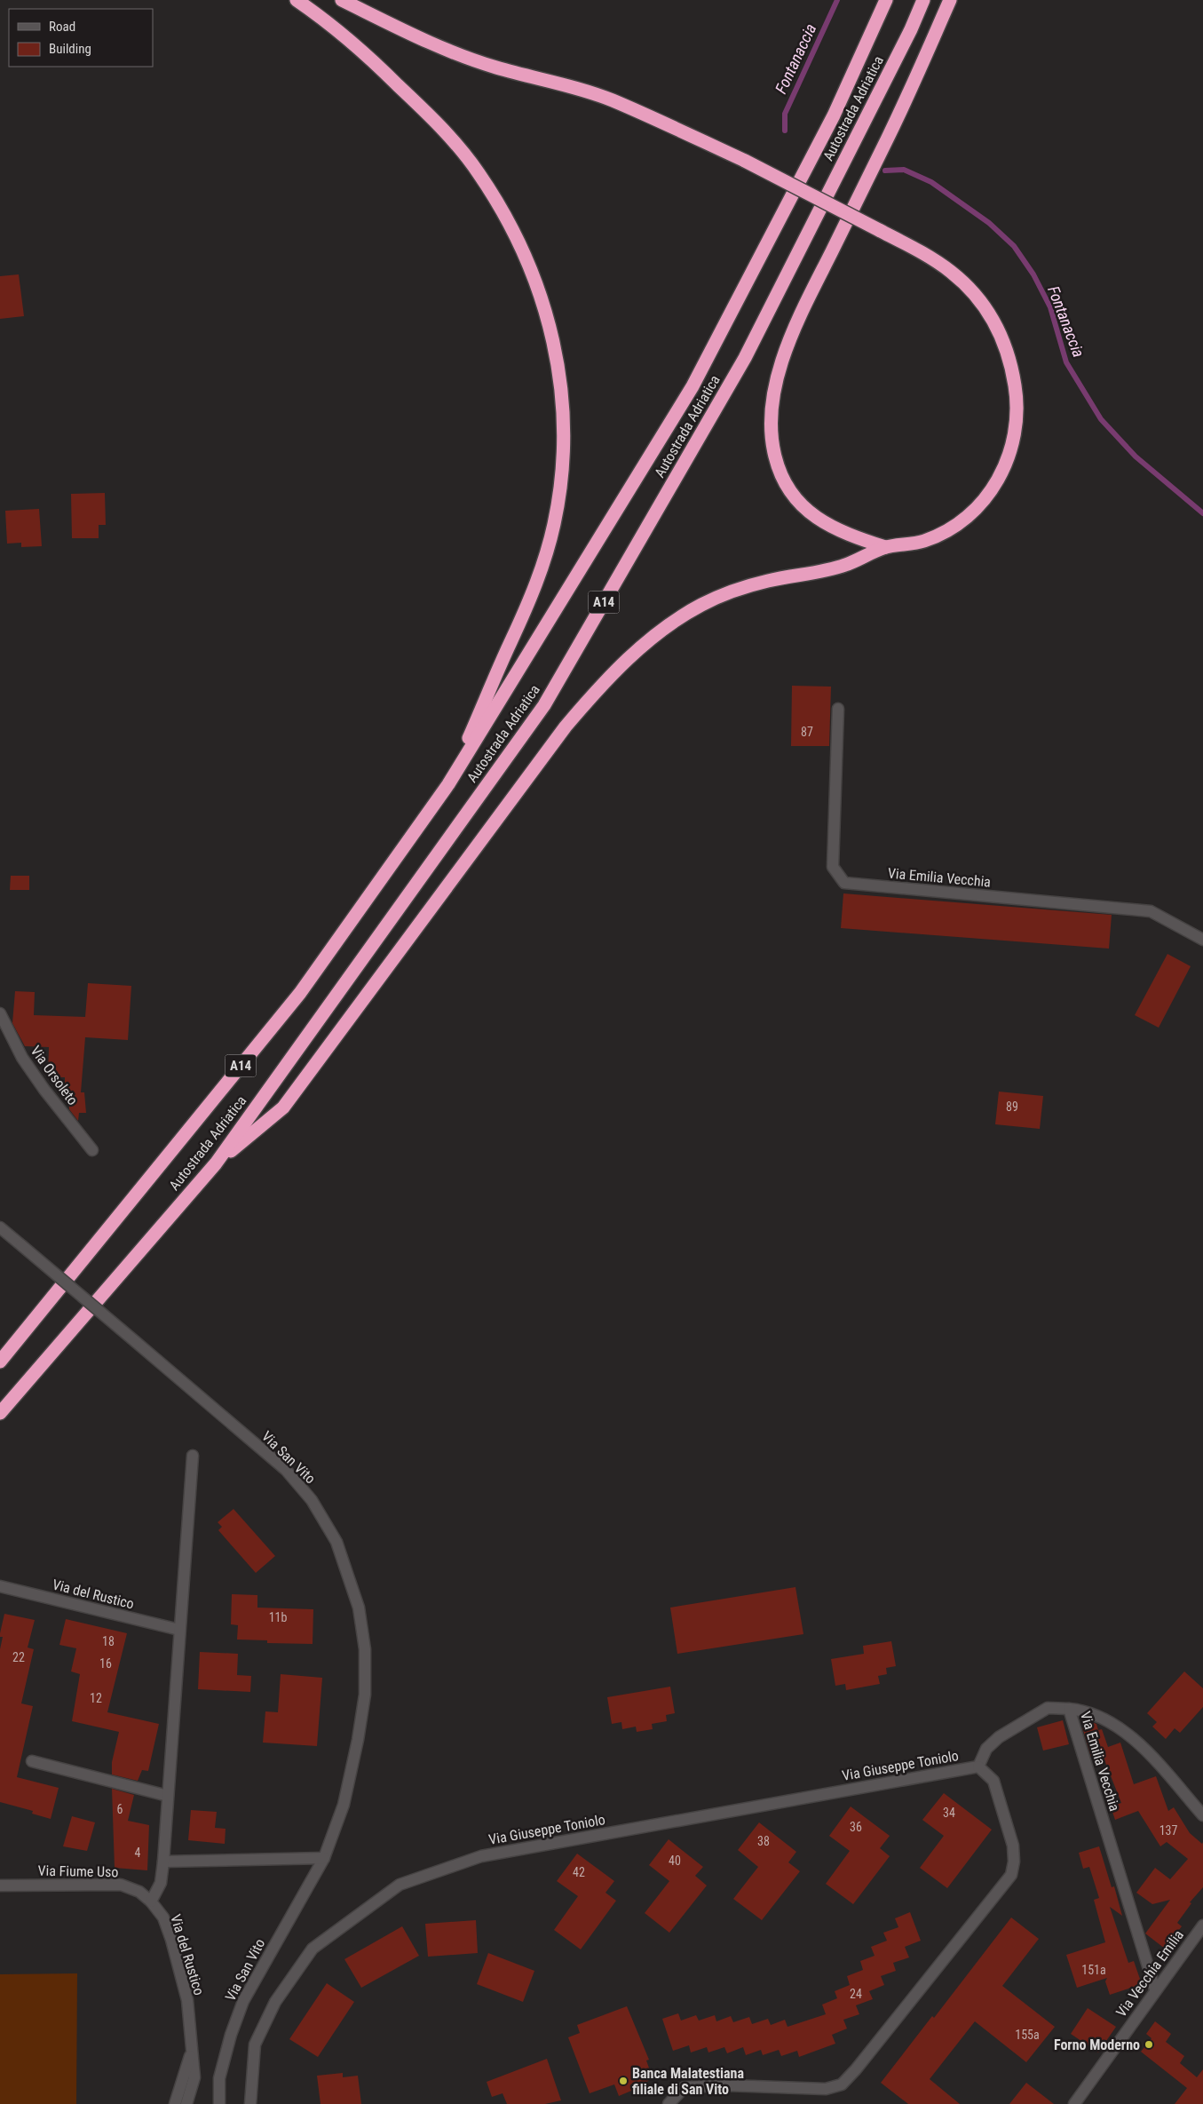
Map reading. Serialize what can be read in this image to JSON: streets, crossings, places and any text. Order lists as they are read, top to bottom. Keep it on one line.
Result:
{"streets":{"highway":["Autostrada Adriatica","A14"],"street":["Via Emilia Vecchia","Via Orsoleto","Via San Vito","Via del Rustico","Via Giuseppe Toniolo","Via Fiume Uso","Via Vecchia Emilia"]},"crossings":[["Via Emilia Vecchia","Via Giuseppe Toniolo"],["Via Emilia Vecchia","Via Vecchia Emilia"],["Via del Rustico","Via Fiume Uso"]],"water":["Fontanaccia"],"places":["Forno Moderno","Banca Malatestiana filiale di San Vito"],"house_numbers":["87","89","11b","18","22","16","12","6","34","36","137","38","4","40","42","151a","24","155a"],"legend":["Road","Building"]}
